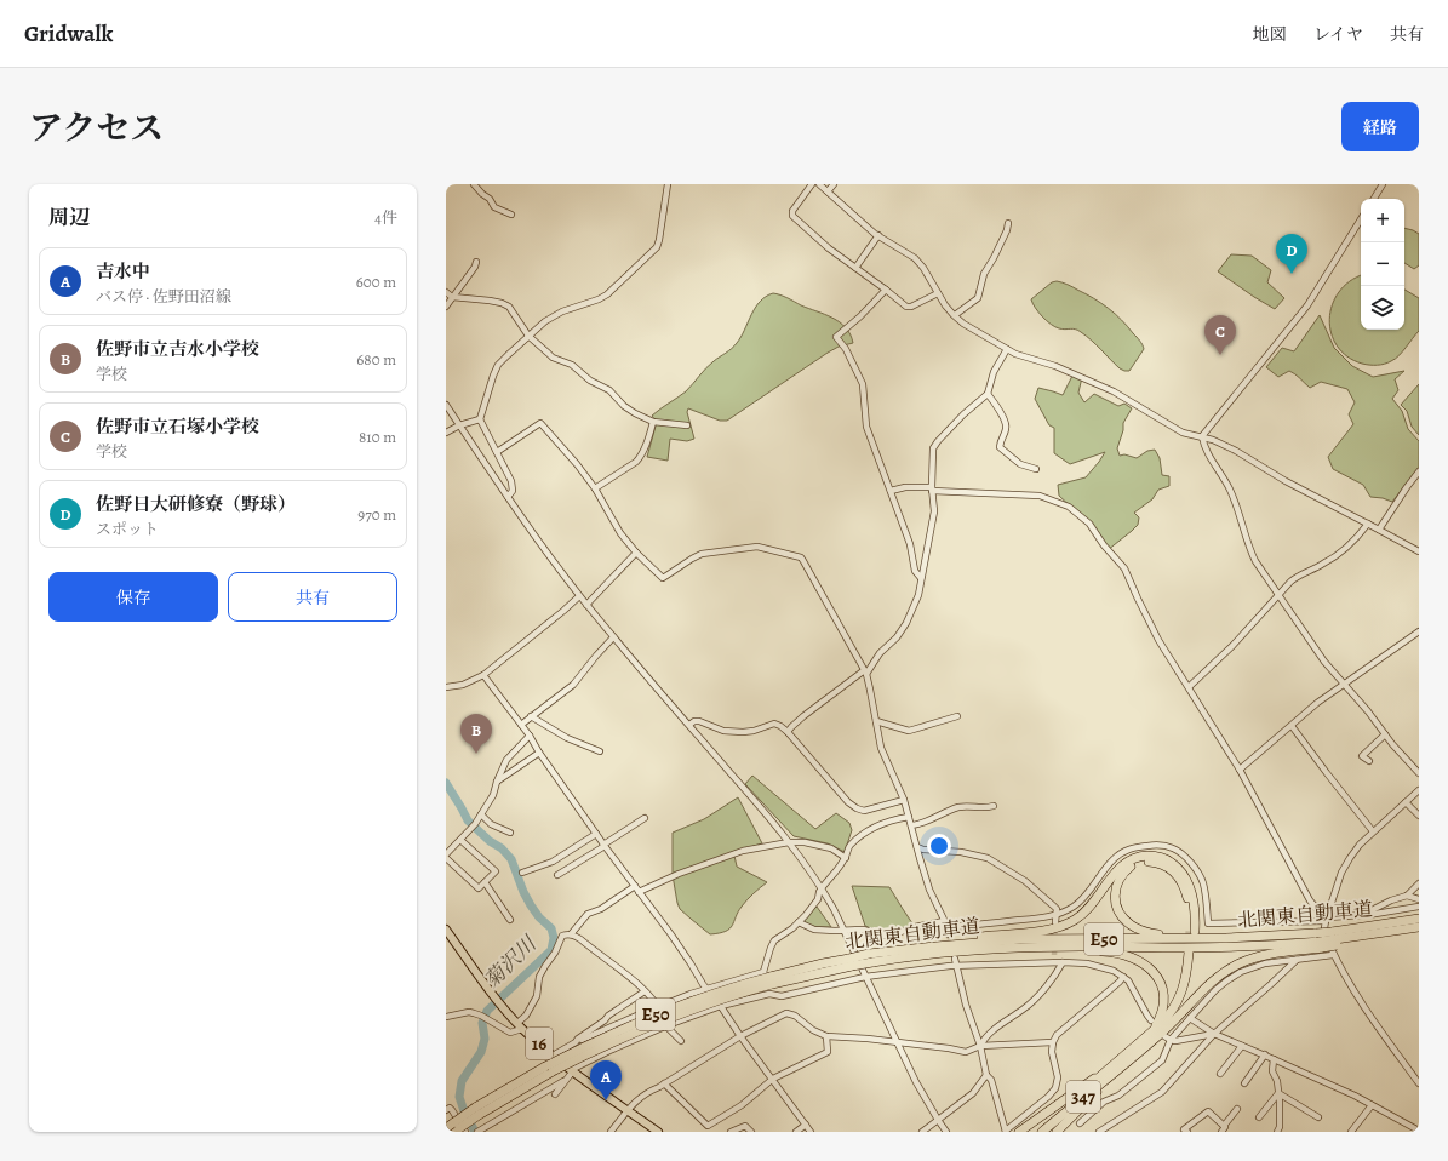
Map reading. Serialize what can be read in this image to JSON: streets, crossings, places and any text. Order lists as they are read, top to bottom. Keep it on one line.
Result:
{"streets":{"highway":["北関東自動車道","E50","347"],"main road":["16"]},"water":["菊沢川"],"page":{"header":"Gridwalk","nav":["地図","レイヤ","共有"],"title":"アクセス","buttons":["経路",["保存","共有"]],"heading":["周辺","4件"],"map_buttons":["+","−"],"pins":["D","C","B","A"],"list":[{"mark":"A","name":"吉水中","note":"バス停 · 佐野田沼線","value":"600 m"},{"mark":"B","name":"佐野市立吉水小学校","note":"学校","value":"680 m"},{"mark":"C","name":"佐野市立石塚小学校","note":"学校","value":"810 m"},{"mark":"D","name":"佐野日大研修寮（野球）","note":"スポット","value":"970 m"}]}}
